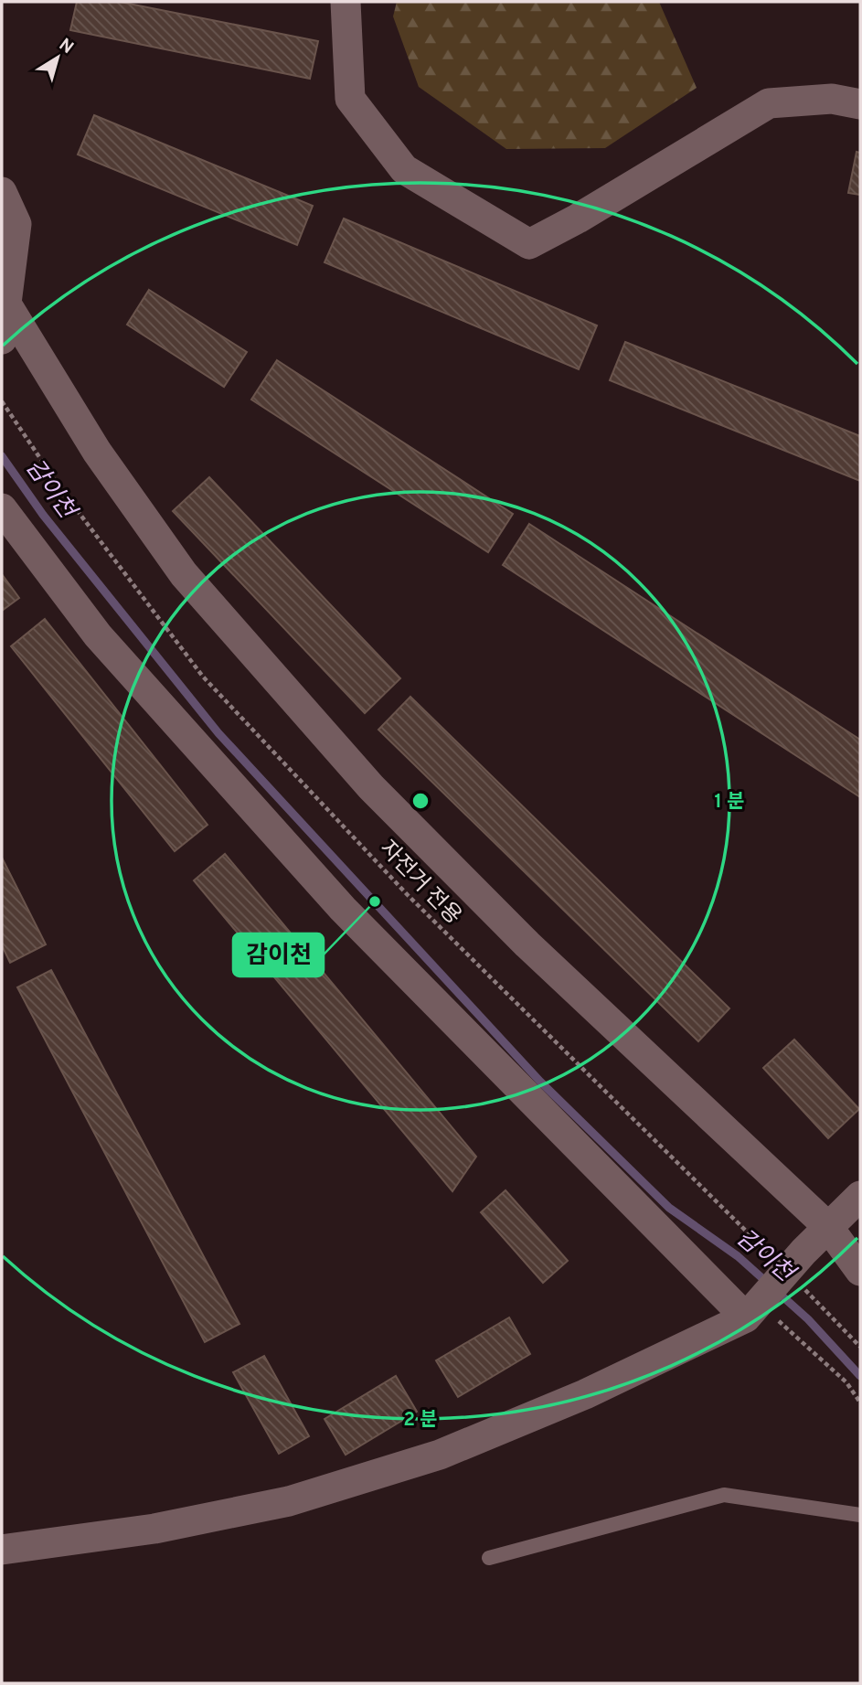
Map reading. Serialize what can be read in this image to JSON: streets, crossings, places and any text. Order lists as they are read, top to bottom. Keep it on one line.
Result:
{"streets":{"path":["자전거 전용"]},"water":["감이천"],"places":["감이천"],"north":"top right","rings":["1 분","2 분"]}
